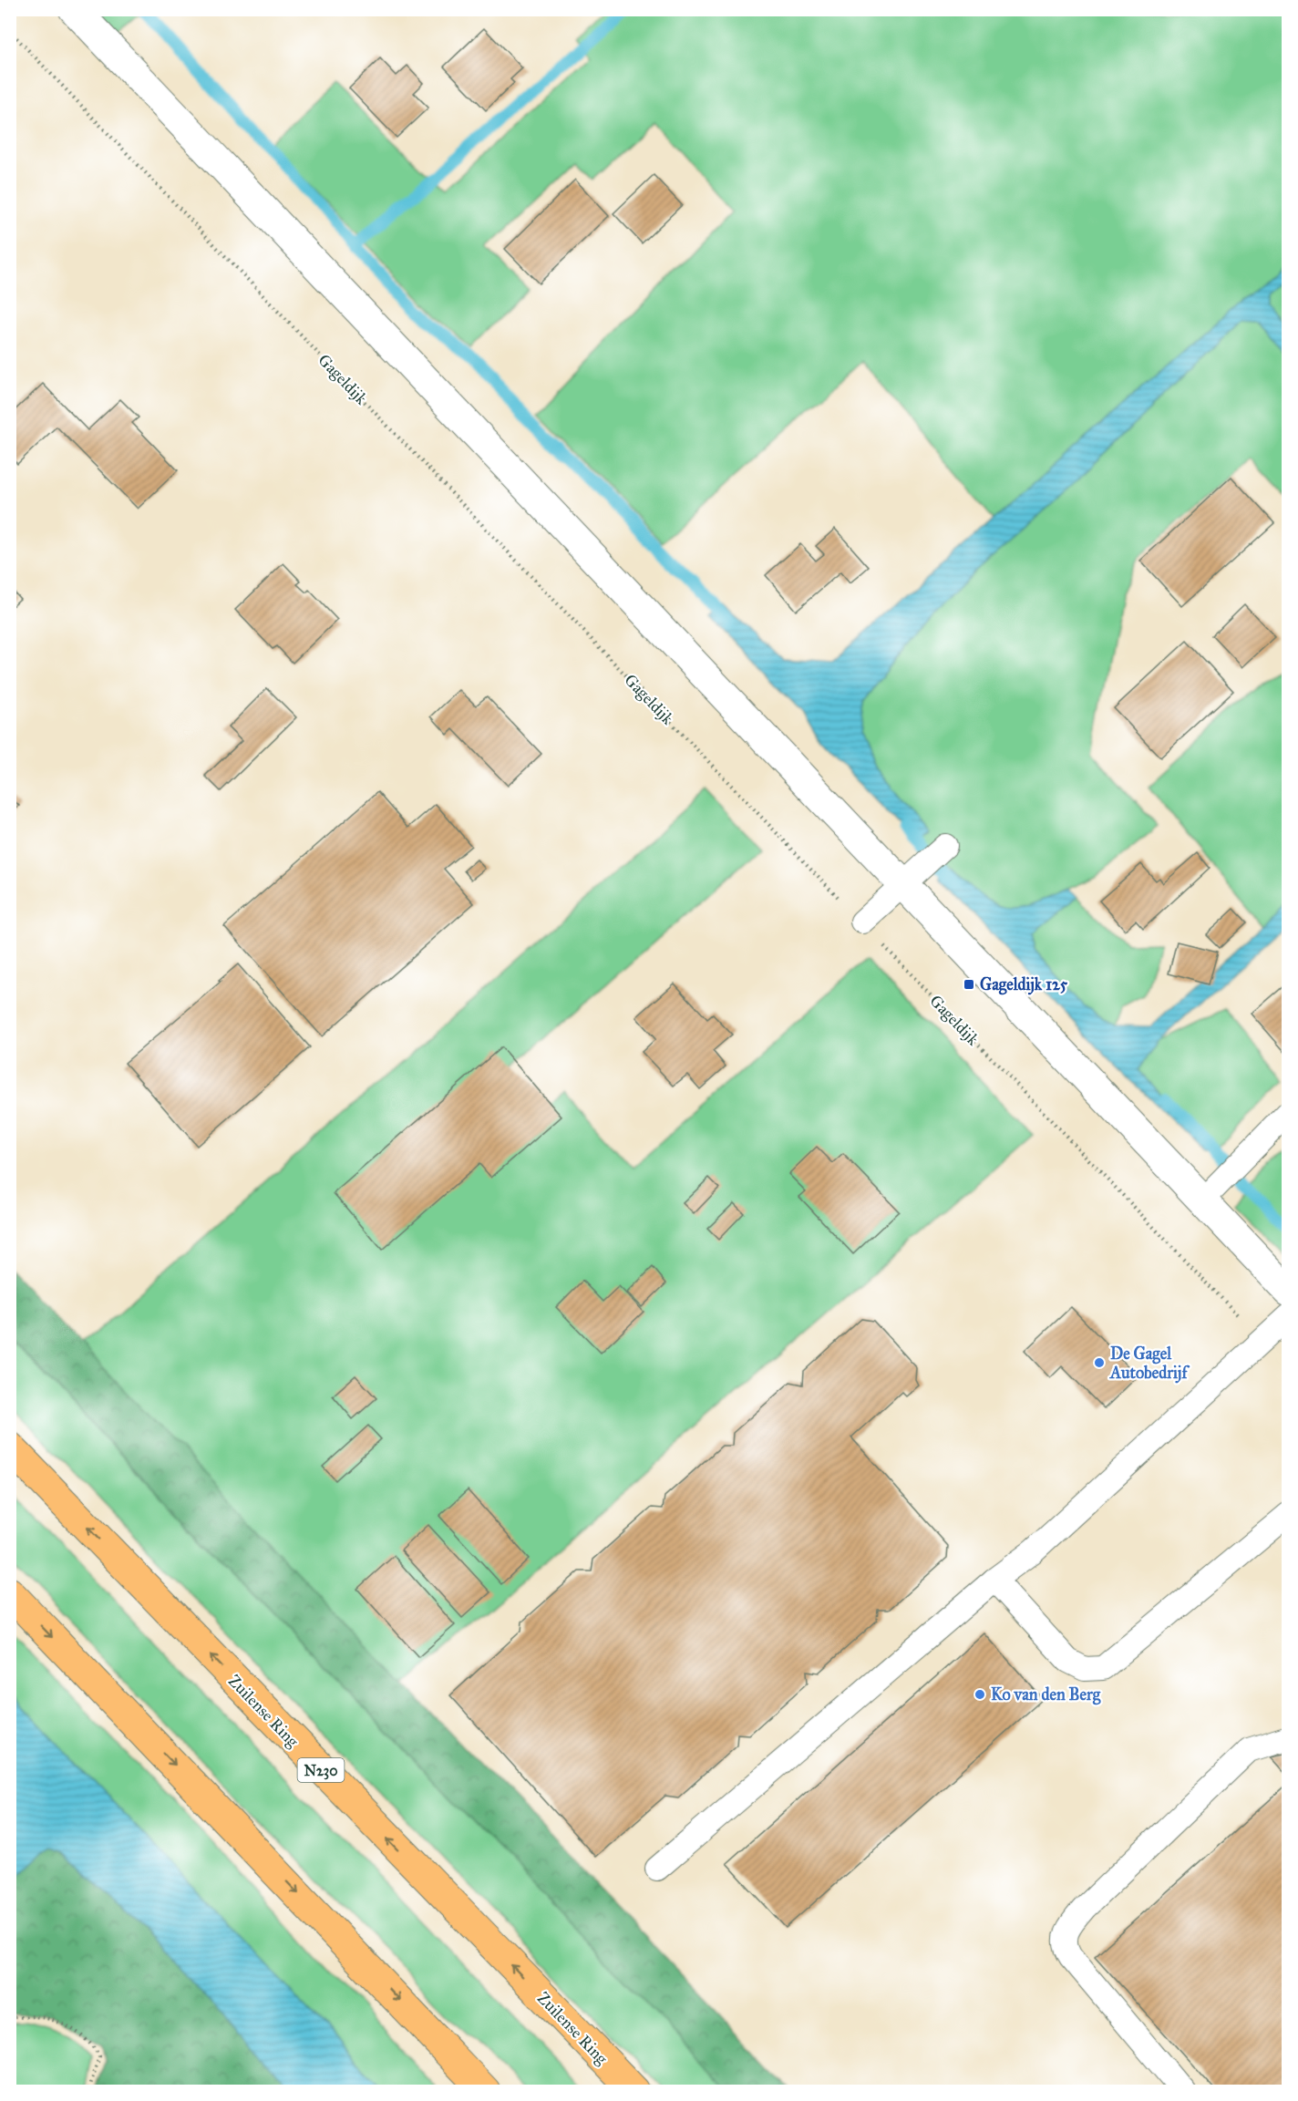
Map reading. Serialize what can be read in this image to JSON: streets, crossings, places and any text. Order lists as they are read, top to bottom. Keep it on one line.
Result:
{"streets":{"main road":["Zuilense Ring","N230"],"path":["Gageldijk"]},"places":{"transit":["Gageldijk 125"],"other":["De Gagel Autobedrijf","Ko van den Berg"]}}
